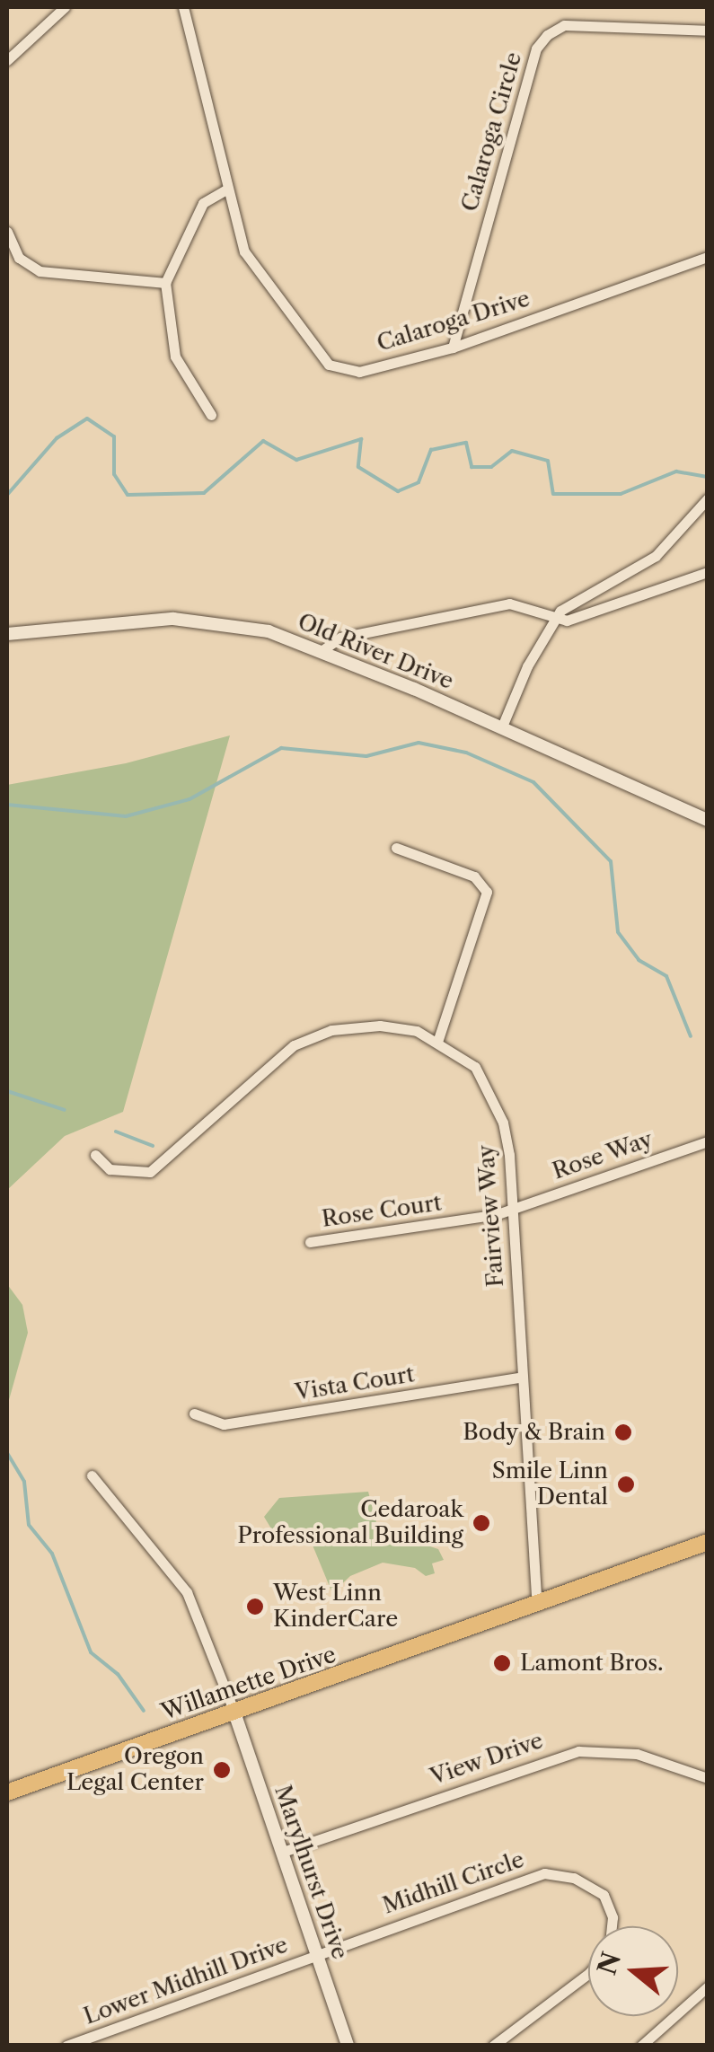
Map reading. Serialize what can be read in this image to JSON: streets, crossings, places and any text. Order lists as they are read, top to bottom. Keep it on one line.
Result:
{"streets":{"main road":["Willamette Drive"],"street":["Calaroga Circle","Calaroga Drive","Old River Drive","Rose Way","Rose Court","Fairview Way","Vista Court","View Drive","Marylhurst Drive","Midhill Circle","Lower Midhill Drive"]},"crossings":[["Calaroga Circle","Calaroga Drive"],["Rose Way","Rose Court"],["Rose Way","Fairview Way"],["Rose Court","Fairview Way"],["Fairview Way","Vista Court"],["Fairview Way","Willamette Drive"],["Willamette Drive","Marylhurst Drive"],["View Drive","Marylhurst Drive"],["Marylhurst Drive","Midhill Circle"],["Marylhurst Drive","Lower Midhill Drive"],["Midhill Circle","Lower Midhill Drive"]],"places":["Body & Brain","Smile Linn Dental","Cedaroak Professional Building","West Linn KinderCare","Lamont Bros.","Oregon Legal Center"],"north":"left"}
